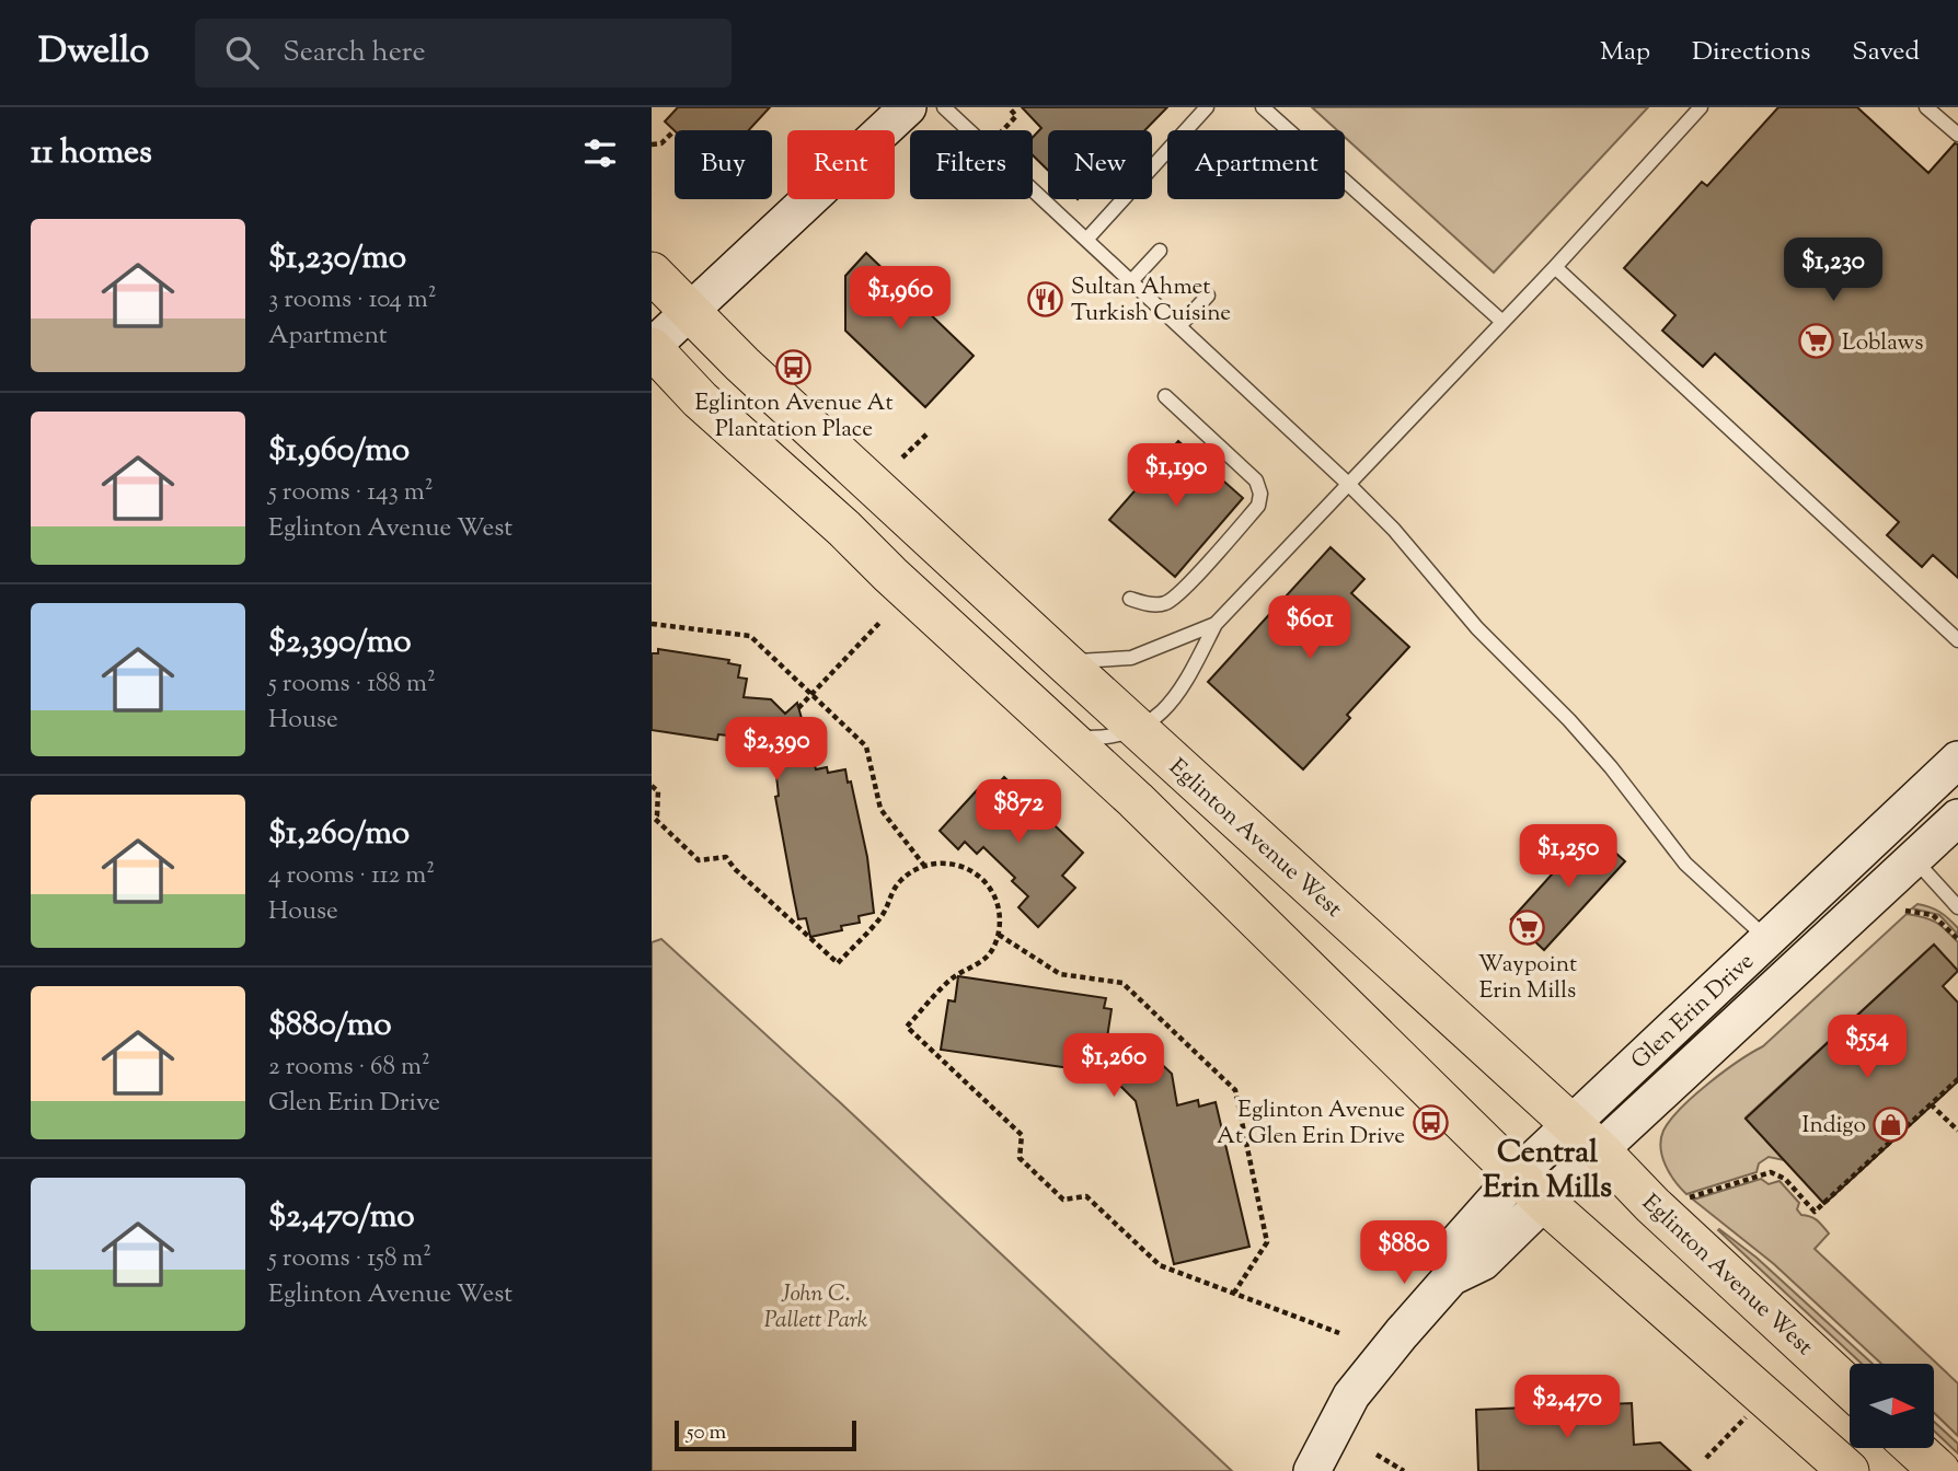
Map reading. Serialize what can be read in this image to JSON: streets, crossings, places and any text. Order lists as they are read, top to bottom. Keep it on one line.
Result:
{"streets":{"main road":["Eglinton Avenue West"],"street":["Glen Erin Drive"]},"crossings":[["Eglinton Avenue West","Glen Erin Drive"]],"districts":["Central Erin Mills"],"parks":["John C. Pallett Park"],"places":{"restaurant":["Sultan Ahmet Turkish Cuisine"],"supermarket":["Loblaws","Waypoint Erin Mills"],"bus stop":["Eglinton Avenue At Plantation Place","Eglinton Avenue At Glen Erin Drive"],"shop":["Indigo"]},"scale_bar":"50 m","north":"right","page":{"header":"Dwello","search":"Search here","nav":["Map","Directions","Saved"],"heading":"11 homes","chip":["Buy","Rent","Filters","New","Apartment"],"list":[{"name":"$1,230/mo","note":"3 rooms · 104 m² · Apartment"},{"name":"$1,960/mo","note":"5 rooms · 143 m² · Eglinton Avenue West"},{"name":"$2,390/mo","note":"5 rooms · 188 m² · House"},{"name":"$1,260/mo","note":"4 rooms · 112 m² · House"},{"name":"$880/mo","note":"2 rooms · 68 m² · Glen Erin Drive"},{"name":"$2,470/mo","note":"5 rooms · 158 m² · Eglinton Avenue West"}],"price":["$1,230","$1,960","$1,190","$601","$2,390","$872","$1,250","$554","$1,260","$880","$2,470"],"scale":"50 m"}}
